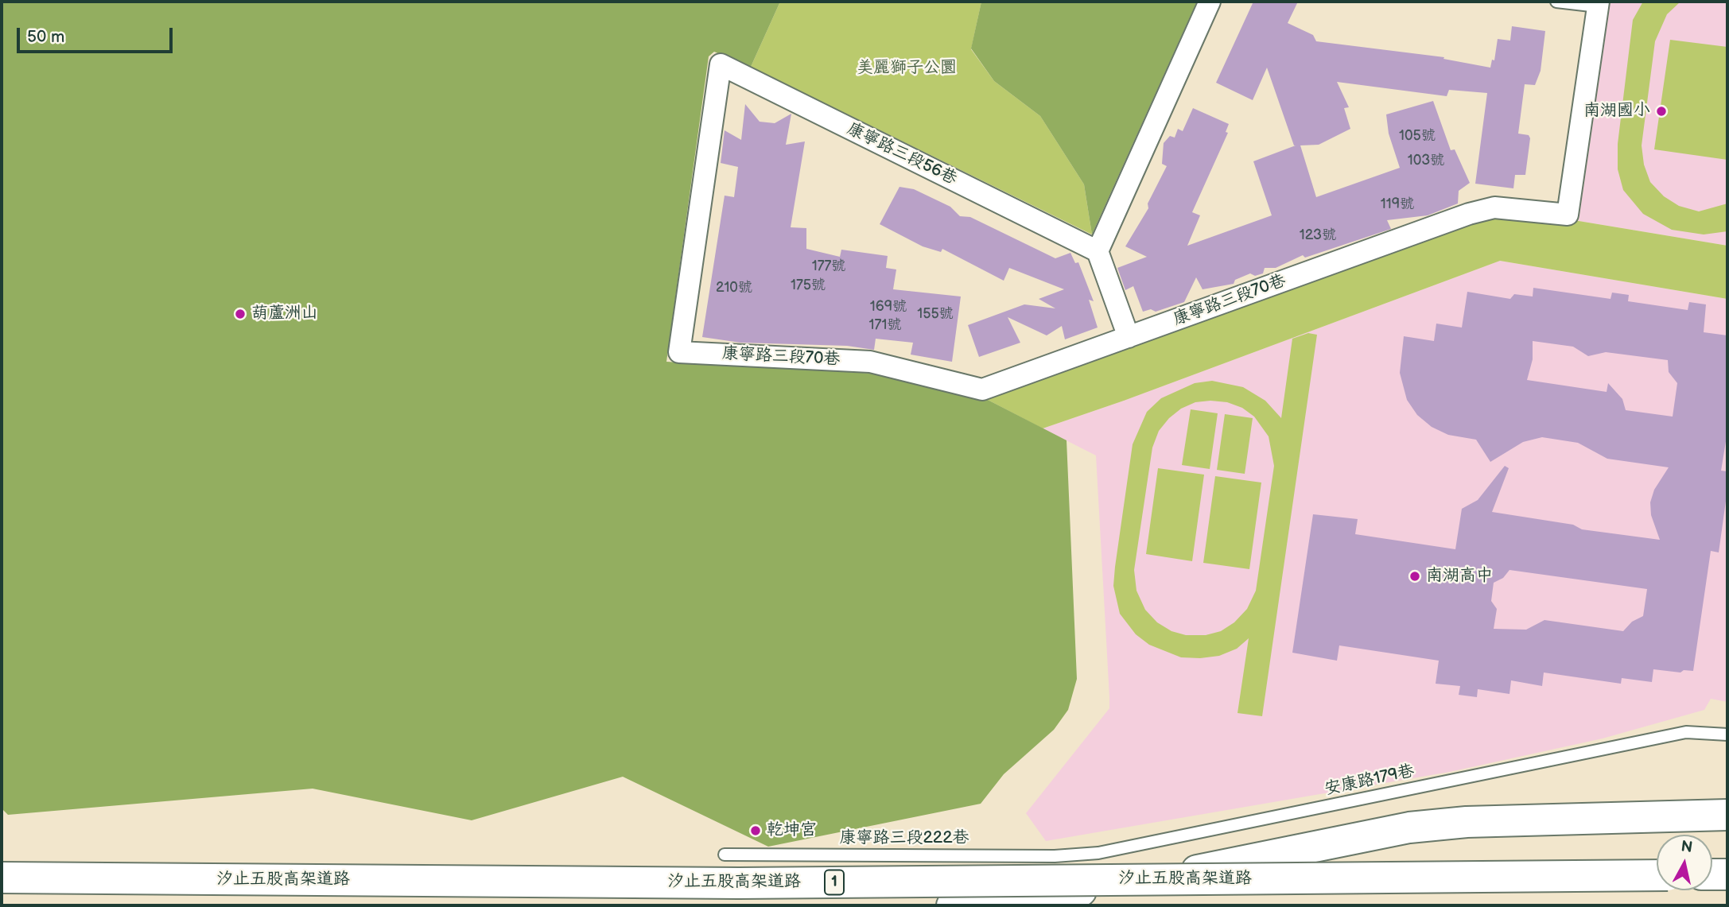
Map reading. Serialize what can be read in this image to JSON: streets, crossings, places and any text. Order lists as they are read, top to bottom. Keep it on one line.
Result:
{"streets":{"highway":["汐止五股高架道路","1"],"street":["康寧路三段56巷","康寧路三段70巷"],"lane":["安康路179巷","康寧路三段222巷"]},"crossings":[["康寧路三段56巷","康寧路三段70巷"],["安康路179巷","康寧路三段222巷"]],"parks":["美麗獅子公圜"],"places":["南湖國小","葫蘆洲山","南湖高中","乾坤宮"],"house_numbers":["105號","103號","119號","123號","177號","175號","210號","169號","155號","171號"],"scale_bar":"50 m","north":"top"}
